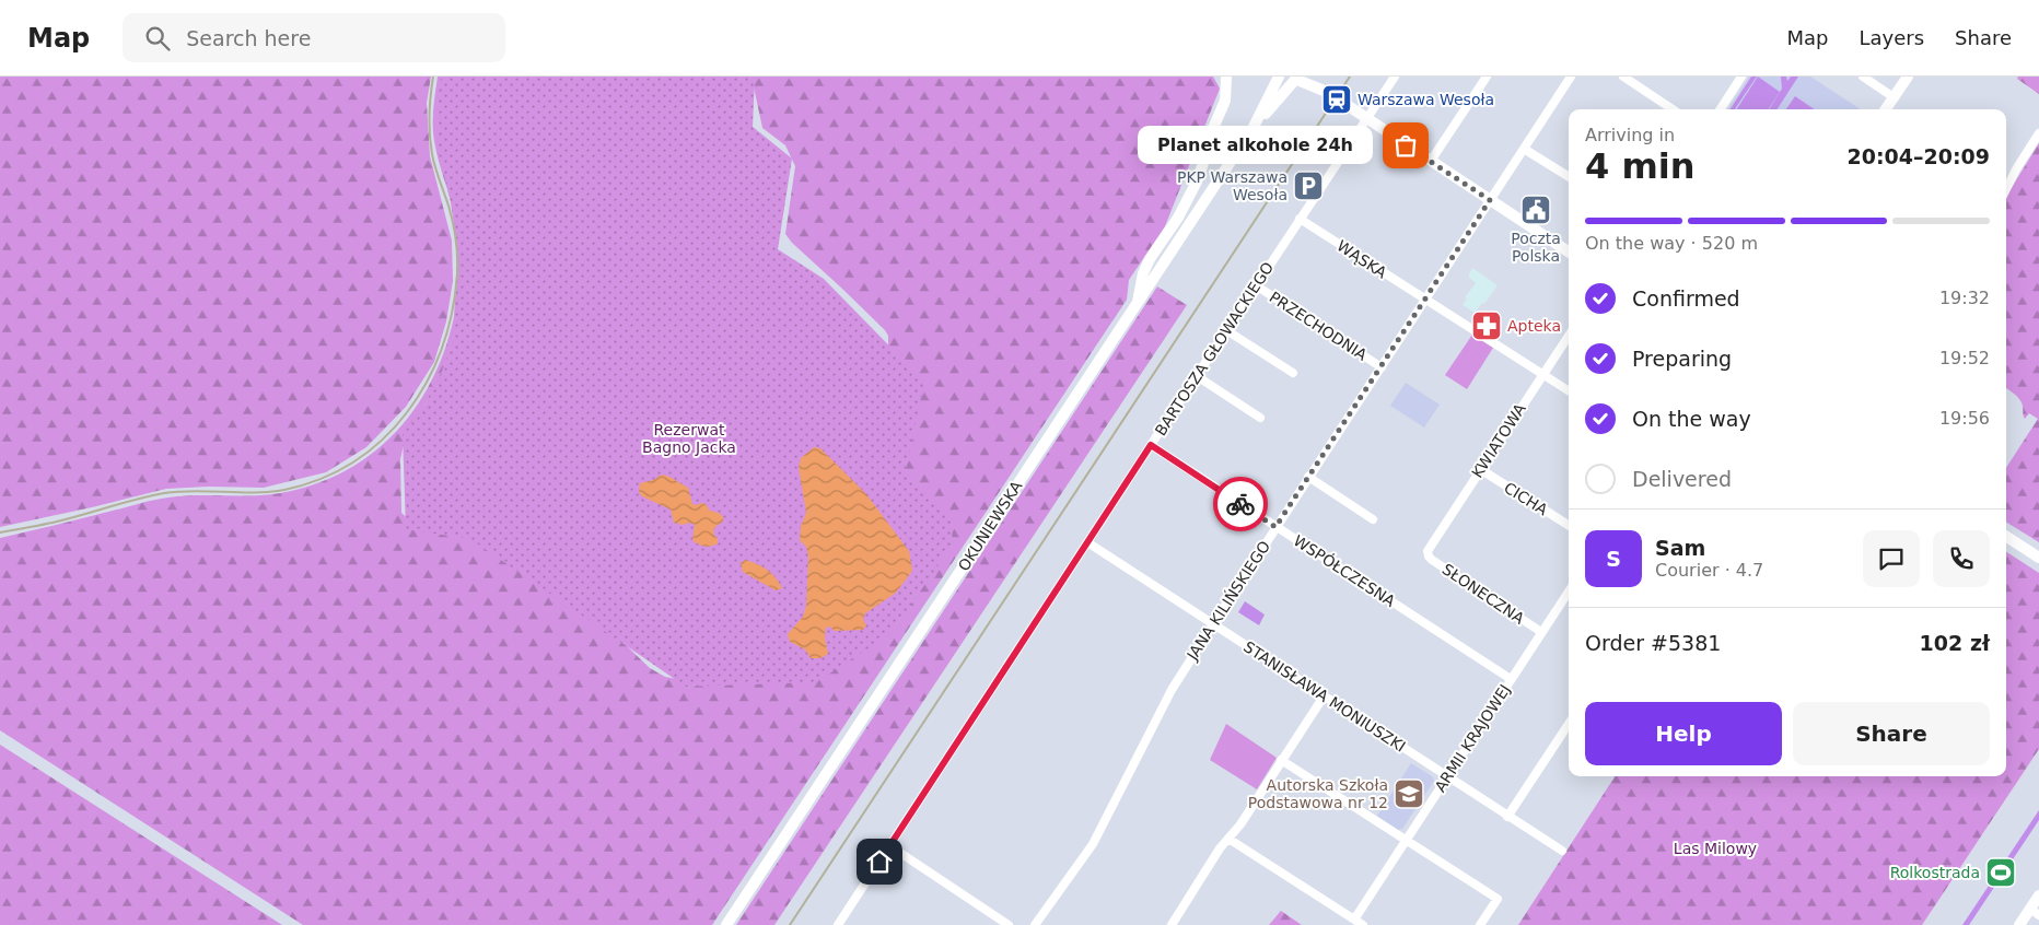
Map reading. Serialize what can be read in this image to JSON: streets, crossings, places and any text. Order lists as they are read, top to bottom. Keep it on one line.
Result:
{"streets":{"main road":["OKUNIEWSKA"],"street":["WĄSKA","PRZECHODNIA","BARTOSZA GŁOWACKIEGO","KWIATOWA","CICHA","WSPÓŁCZESNA","SŁONECZNA","JANA KILIŃSKIEGO","STANISŁAWA MONIUSZKI","ARMII KRAJOWEJ"]},"crossings":[["WĄSKA","BARTOSZA GŁOWACKIEGO"],["WĄSKA","KWIATOWA"],["WĄSKA","JANA KILIŃSKIEGO"],["PRZECHODNIA","BARTOSZA GŁOWACKIEGO"],["PRZECHODNIA","JANA KILIŃSKIEGO"],["BARTOSZA GŁOWACKIEGO","WSPÓŁCZESNA"],["BARTOSZA GŁOWACKIEGO","STANISŁAWA MONIUSZKI"],["KWIATOWA","CICHA"],["KWIATOWA","SŁONECZNA"],["WSPÓŁCZESNA","JANA KILIŃSKIEGO"],["WSPÓŁCZESNA","ARMII KRAJOWEJ"],["SŁONECZNA","ARMII KRAJOWEJ"],["JANA KILIŃSKIEGO","STANISŁAWA MONIUSZKI"],["STANISŁAWA MONIUSZKI","ARMII KRAJOWEJ"]],"parks":["Rezerwat Bagno Jacka","Las Milowy"],"places":{"station":["Warszawa Wesoła"],"other":["Planet alkohole 24h"],"parking":["PKP Warszawa Wesoła"],"public building":["Poczta Polska"],"pharmacy":["Apteka"],"school or university":["Autorska Szkoła Podstawowa nr 12"],"sports":["Rolkostrada"]},"page":{"header":"Map","search":"Search here","nav":["Map","Layers","Share"],"heading":["4 min","Arriving in","20:04–20:09"],"panel":["Sam","Courier · 4.7","Order #5381","102 zł"],"bubble":"Planet alkohole 24h","bar":"On the way · 520 m","list":[["Confirmed","19:32"],["Preparing","19:52"],["On the way","19:56"],"Delivered"],"round":"S","buttons":["Help","Share"]}}
